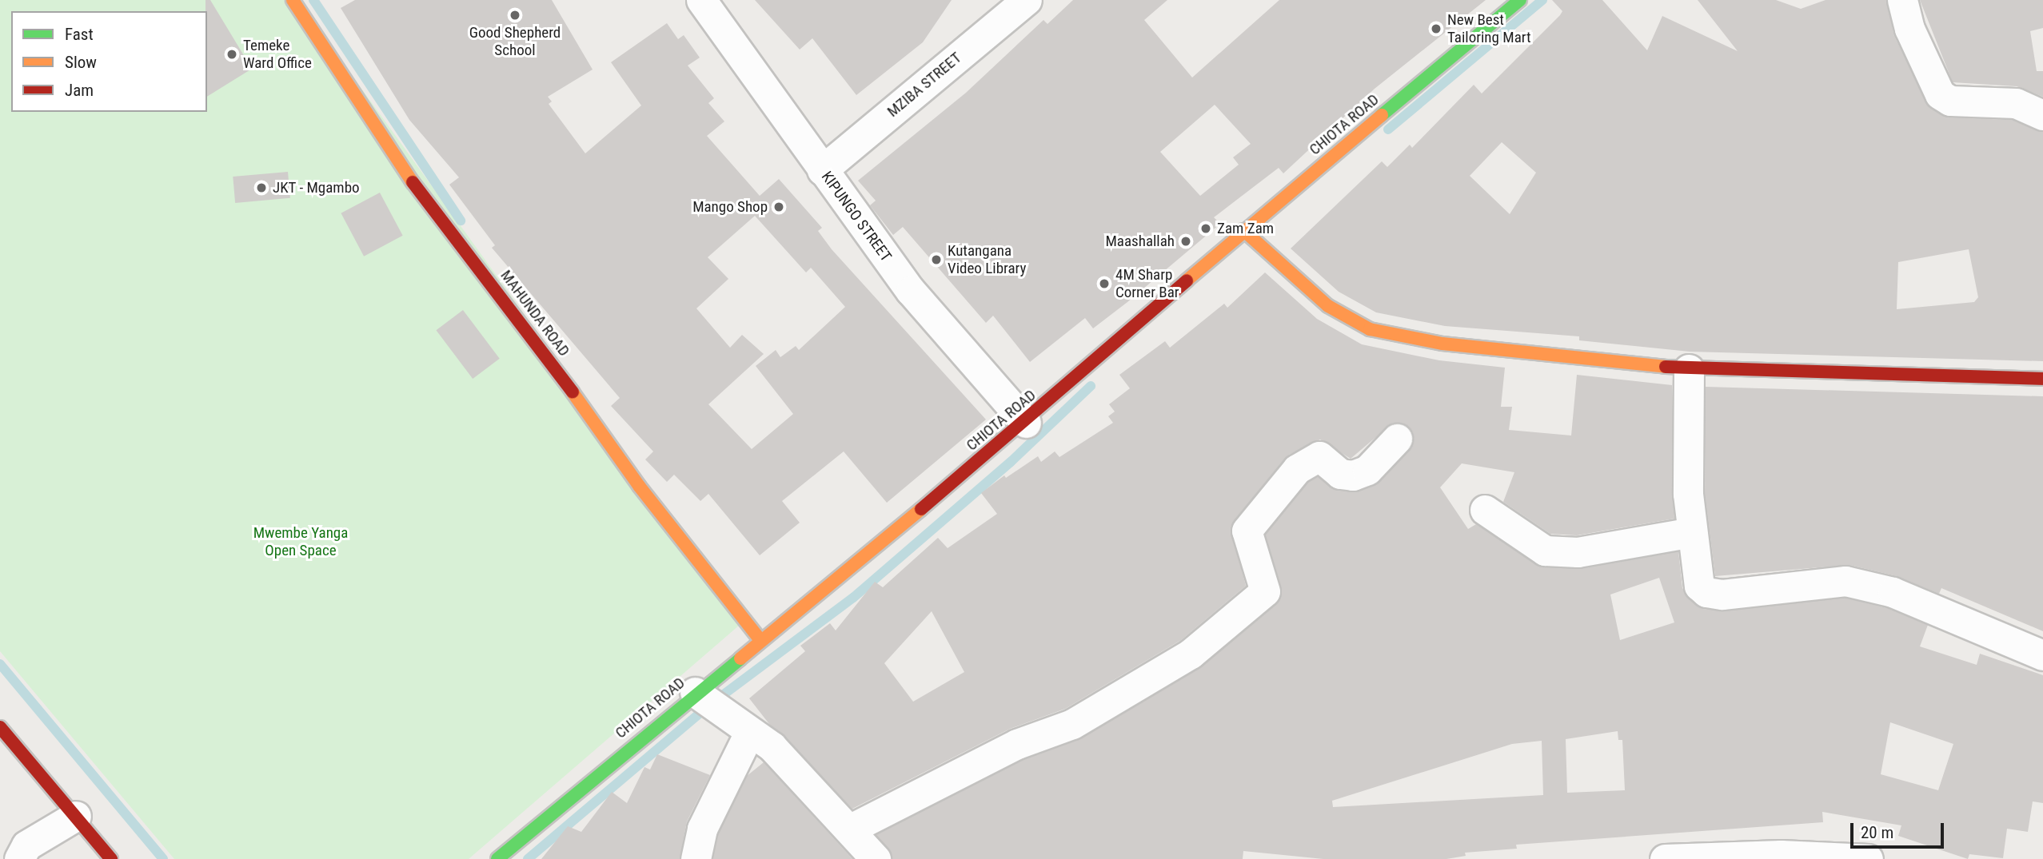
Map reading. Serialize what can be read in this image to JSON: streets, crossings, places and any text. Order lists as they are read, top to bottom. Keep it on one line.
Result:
{"streets":{"street":["MZIBA STREET","CHIOTA ROAD","KIPUNGO STREET","MAHUNDA ROAD"]},"crossings":[["MZIBA STREET","KIPUNGO STREET"],["CHIOTA ROAD","KIPUNGO STREET"],["CHIOTA ROAD","MAHUNDA ROAD"]],"parks":["Mwembe Yanga Open Space"],"places":["Good Shepherd School","New Best Tailoring Mart","Temeke Ward Office","JKT - Mgambo","Mango Shop","Zam Zam","Maashallah","Kutangana Video Library","4M Sharp Corner Bar"],"legend":["Fast","Slow","Jam"],"scale_bar":"20 m"}
